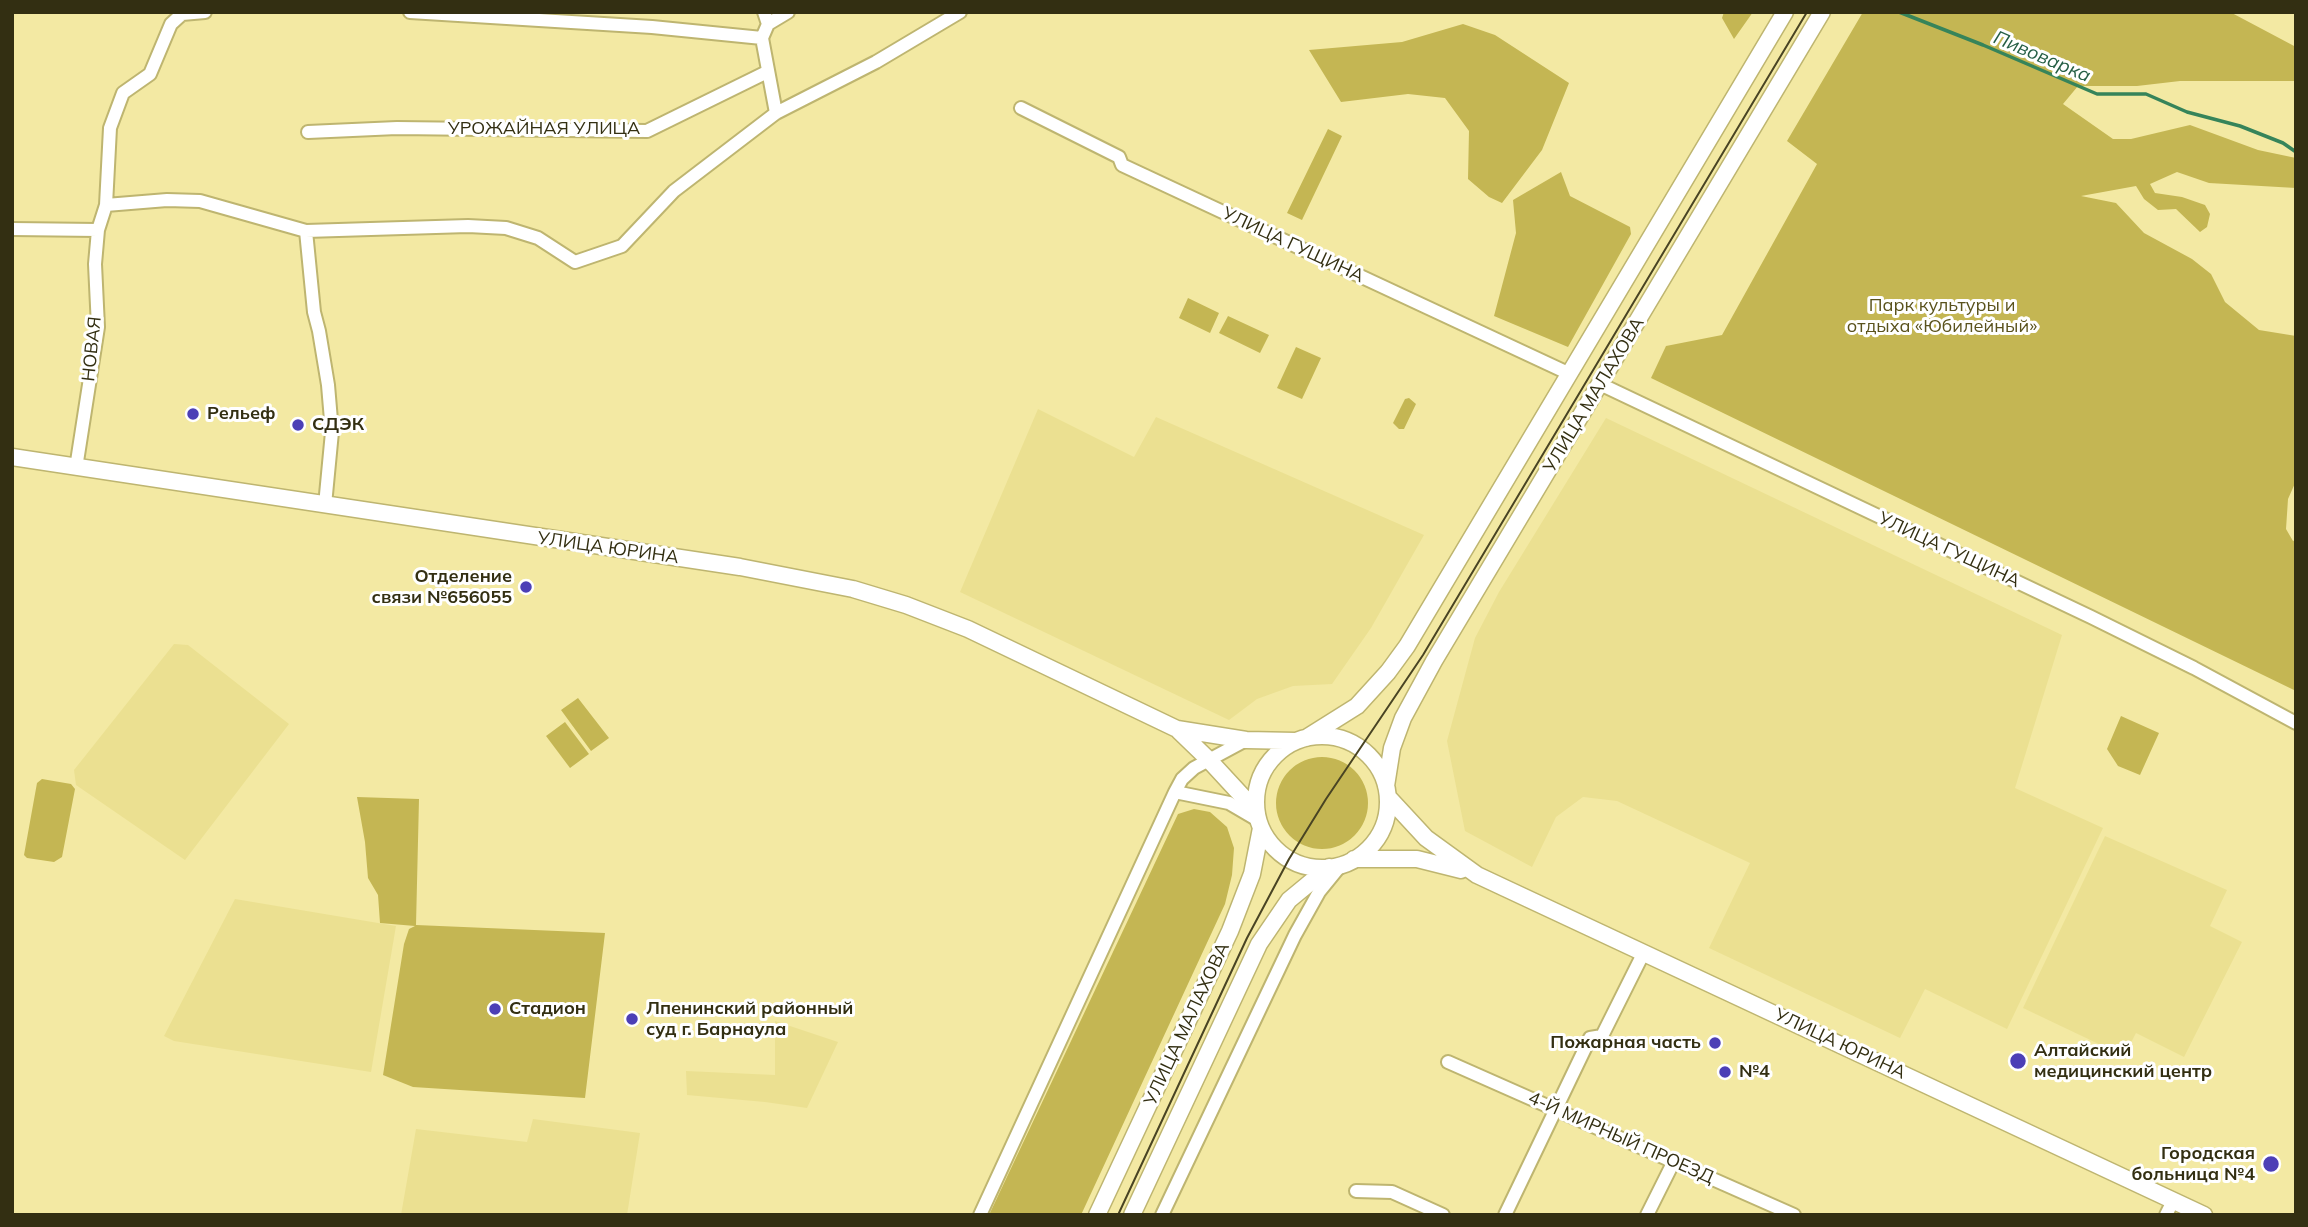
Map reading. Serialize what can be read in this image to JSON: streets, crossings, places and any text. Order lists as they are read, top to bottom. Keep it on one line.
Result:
{"streets":{"main road":["УЛИЦА МАЛАХОВА","УЛИЦА ЮРИНА"],"street":["УРОЖАЙНАЯ УЛИЦА","УЛИЦА ГУЩИНА","НОВАЯ","4-Й МИРНЫЙ ПРОЕЗД"]},"crossings":[["УЛИЦА ГУЩИНА","УЛИЦА МАЛАХОВА"],["НОВАЯ","УЛИЦА ЮРИНА"],["УЛИЦА МАЛАХОВА","УЛИЦА ЮРИНА"]],"water":["Пивоварка"],"parks":["Парк культуры и отдыха «Юбилейный»"],"places":["Рельеф","СДЭК","Отделение связи №656055","Стадион","Лпенинский районный суд г. Барнаула","Пожарная часть","Алтайский медицинский центр","№4","Городская больница №4"]}
